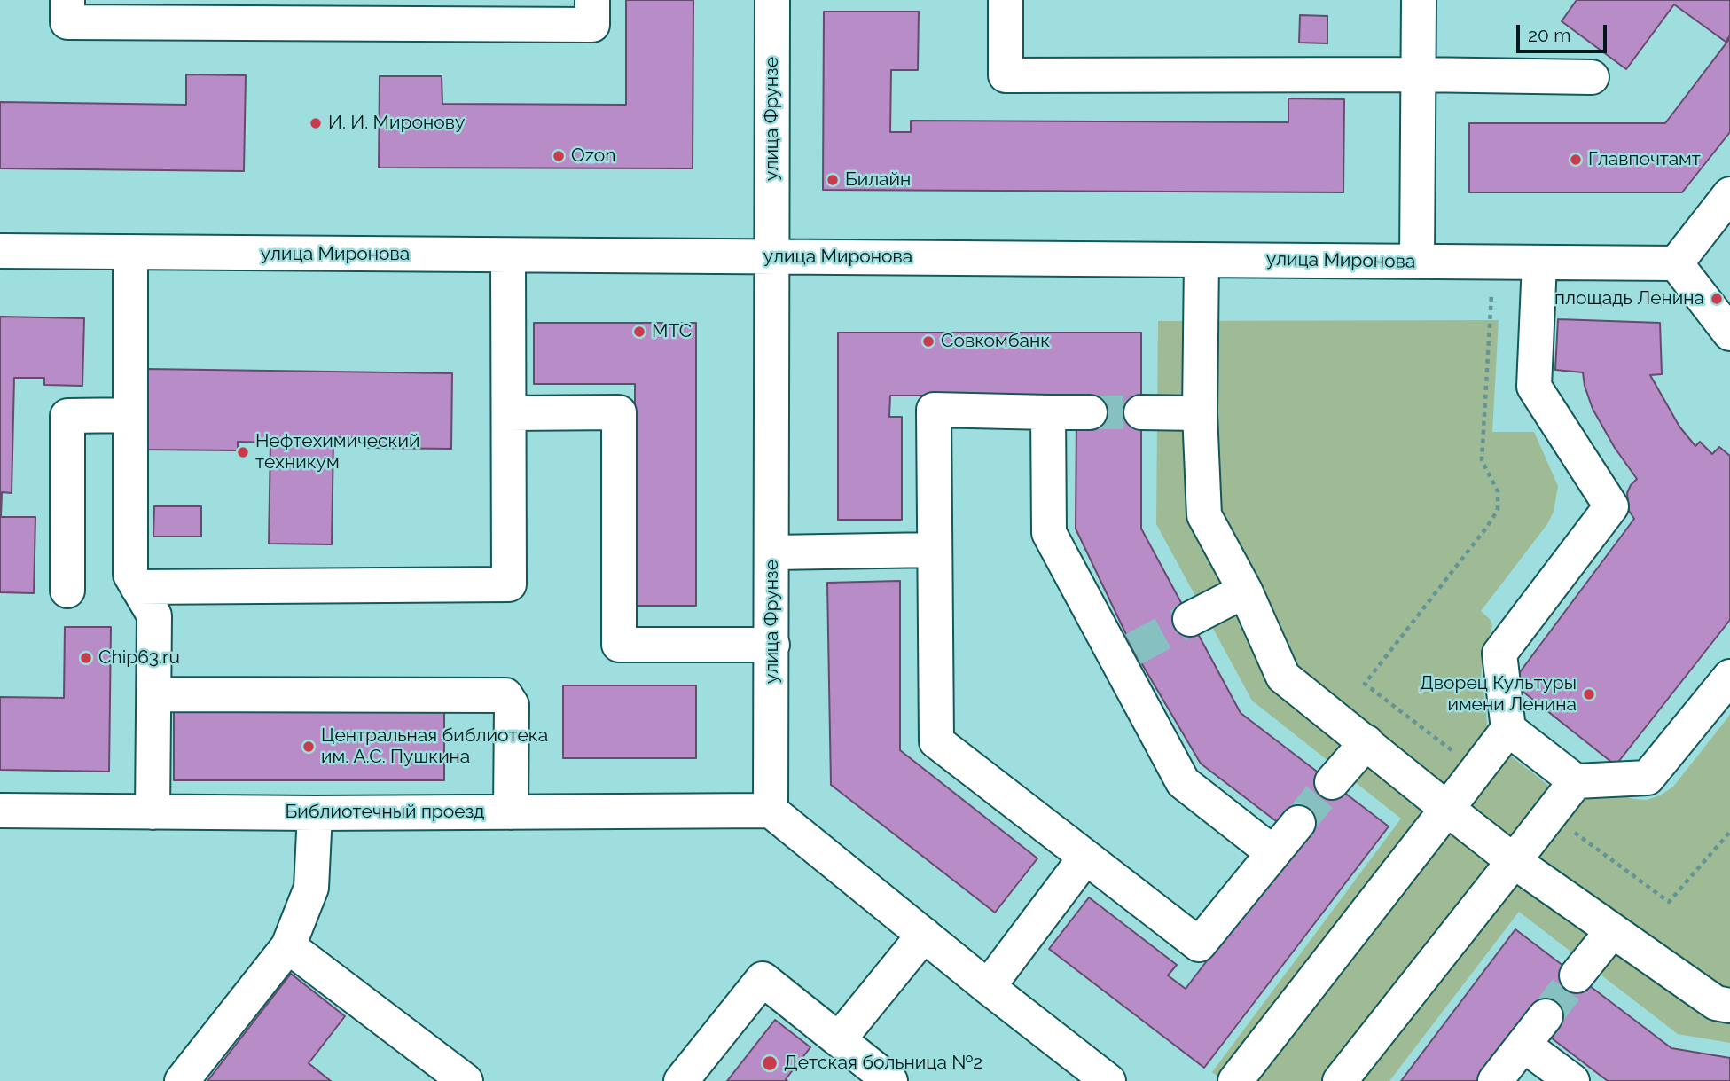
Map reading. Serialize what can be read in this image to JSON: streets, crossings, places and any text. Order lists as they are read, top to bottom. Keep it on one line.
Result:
{"streets":{"street":["улица Фрунзе","улица Миронова","Библиотечный проезд"]},"crossings":[["улица Фрунзе","улица Миронова"],["улица Фрунзе","Библиотечный проезд"]],"places":["И. И. Миронову","Ozon","Главпочтамт","Билайн","площадь Ленина","МТС","Совкомбанк","Нефтехимический техникум","Chip63.ru","Дворец Культуры имени Ленина","Центральная библиотека им. А.С. Пушкина","Детская больница №2"],"scale_bar":"20 m"}
